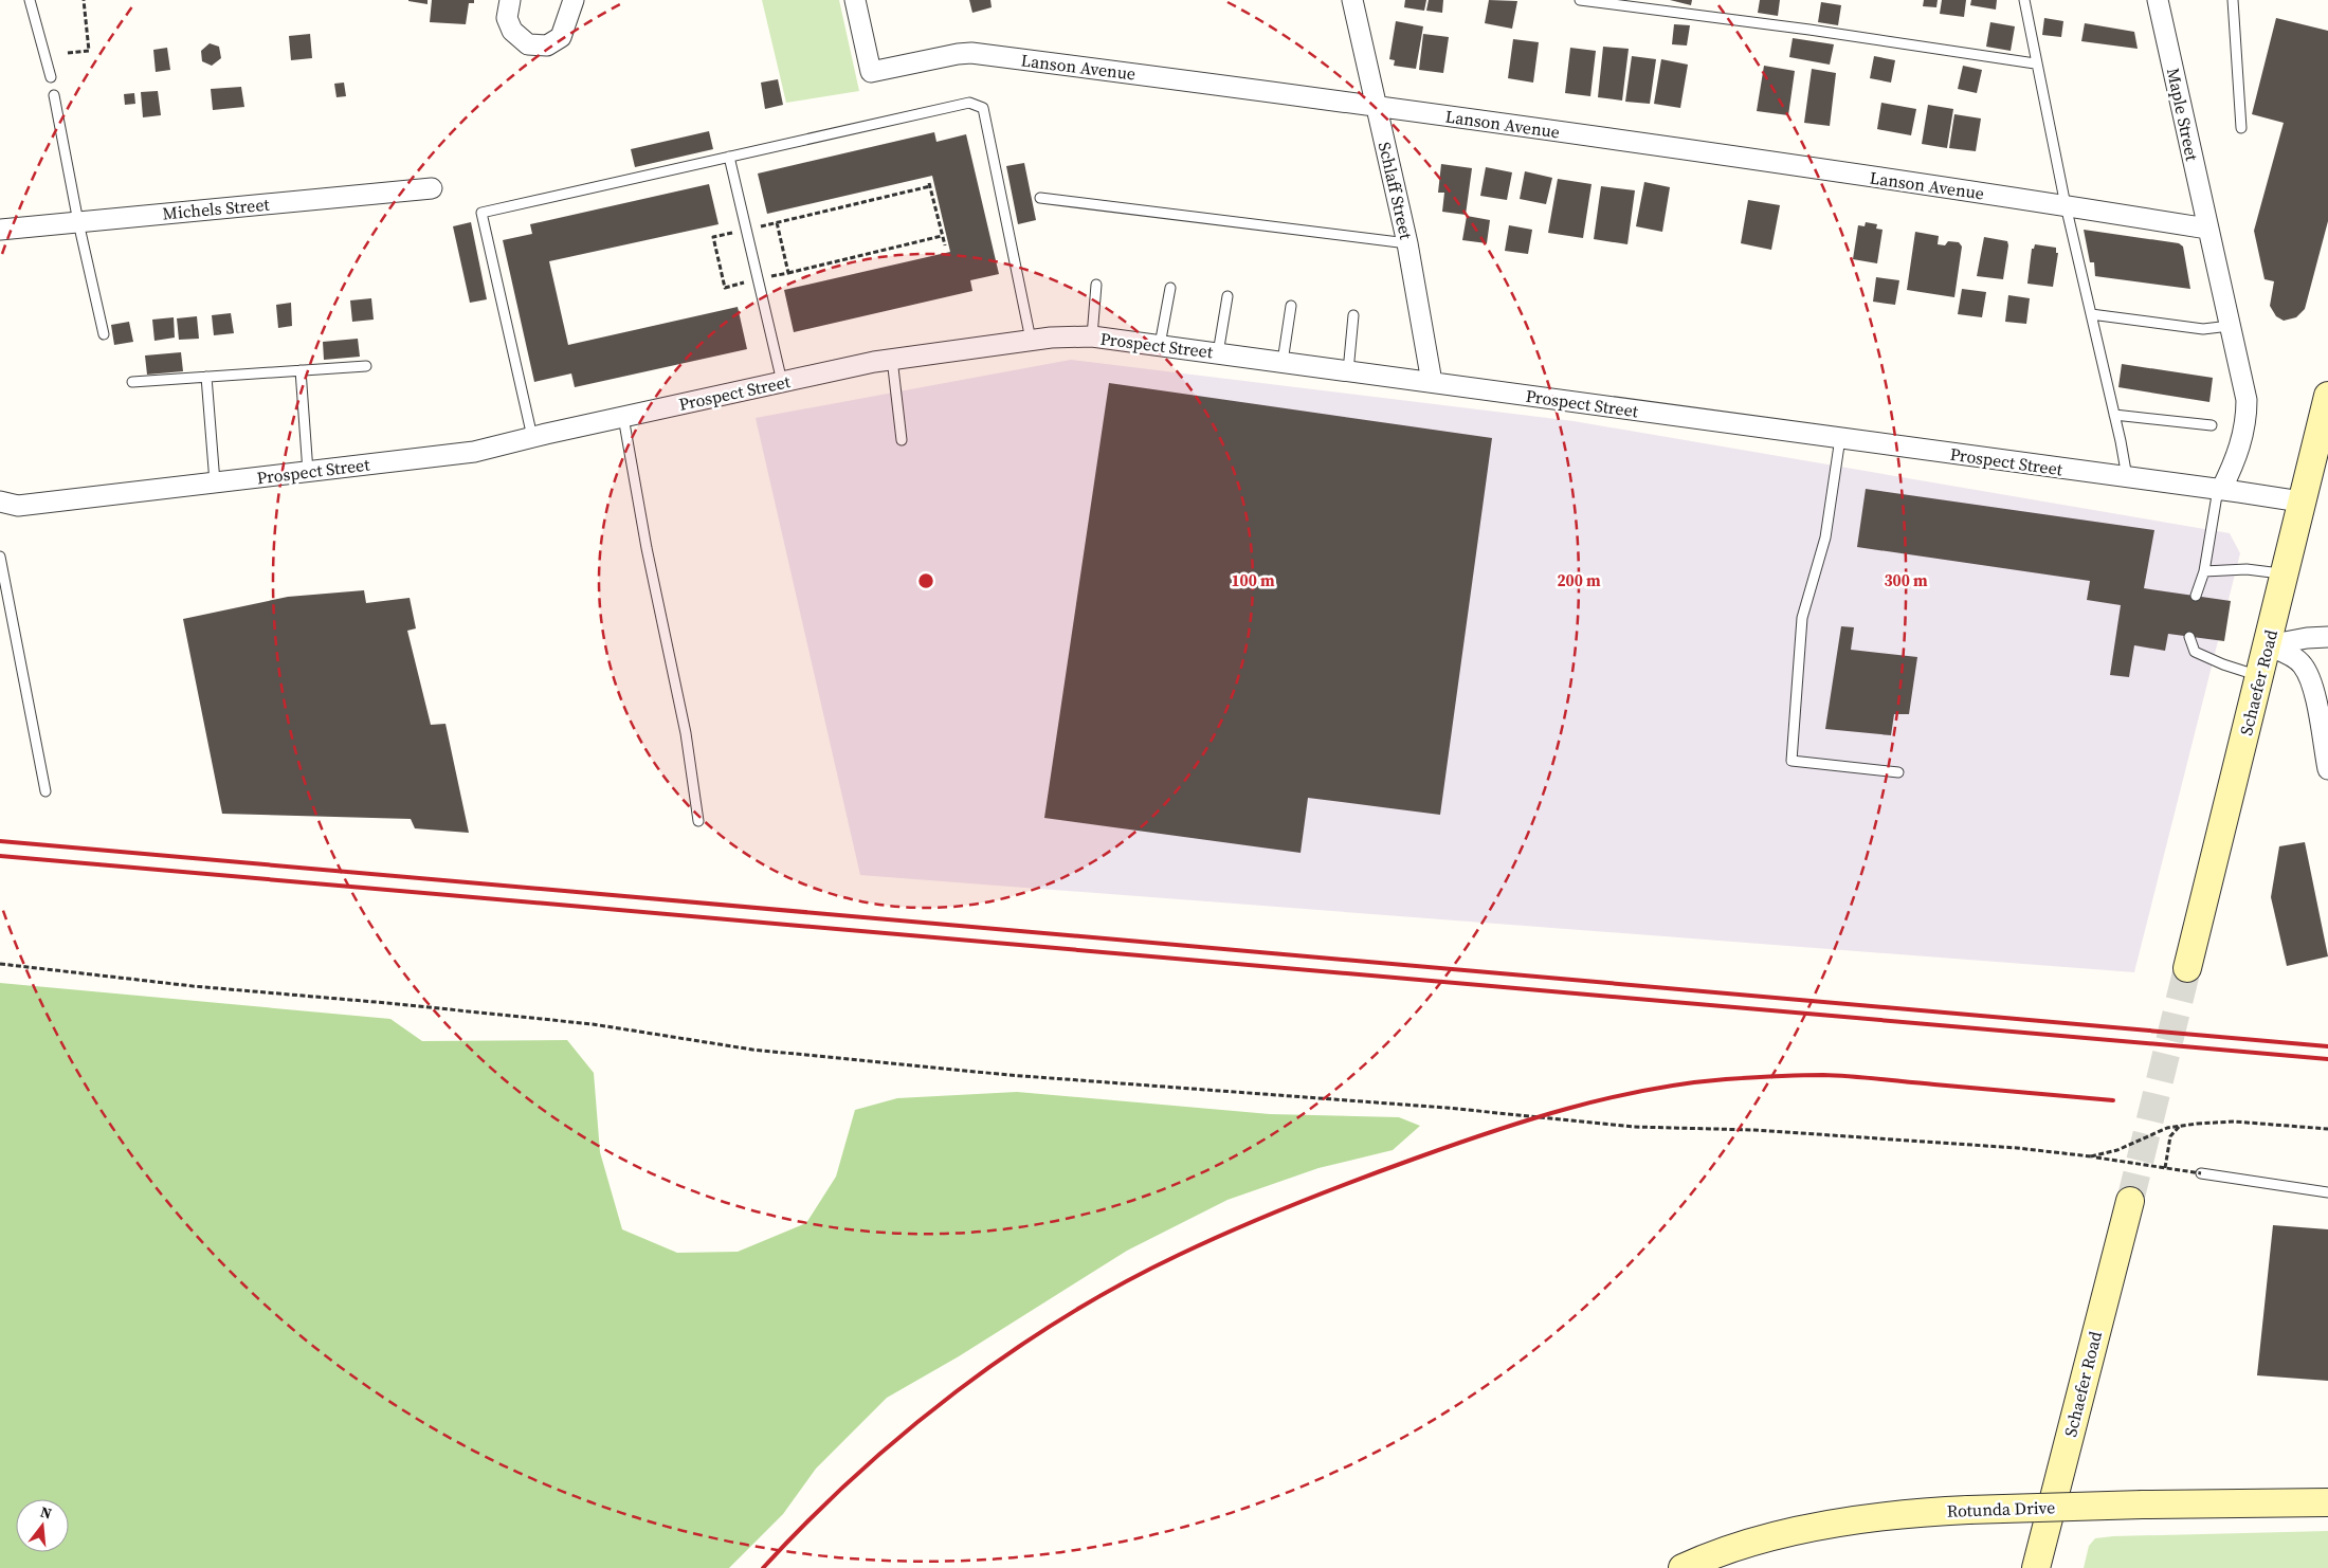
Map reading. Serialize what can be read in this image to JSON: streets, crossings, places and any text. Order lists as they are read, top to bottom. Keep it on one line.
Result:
{"streets":{"main road":["Schaefer Road","Rotunda Drive"],"street":["Lanson Avenue","Maple Street","Schlaff Street","Michels Street","Prospect Street"]},"crossings":[["Lanson Avenue","Maple Street"],["Lanson Avenue","Schlaff Street"],["Maple Street","Prospect Street"],["Schlaff Street","Prospect Street"],["Prospect Street","Schaefer Road"]],"north":"top","rings":["100 m","200 m","300 m"]}
